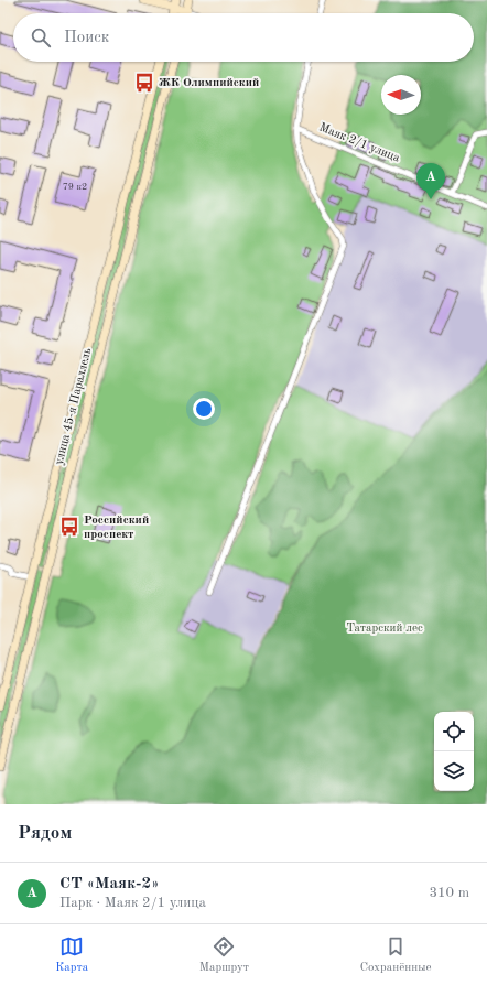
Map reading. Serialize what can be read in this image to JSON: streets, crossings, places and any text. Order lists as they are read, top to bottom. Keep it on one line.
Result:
{"streets":{"main road":["улица 45-я Параллель"],"street":["Маяк 2/1 улица"]},"parks":["Татарский лес"],"places":{"bus stop":["ЖК Олимпийский","Российский проспект"]},"house_numbers":["79 к2"],"north":"left","page":{"search":"Поиск","pins":"A","heading":"Рядом","list":[{"mark":"A","name":"СТ «Маяк-2»","note":"Парк · Маяк 2/1 улица","value":"310 m"}],"nav":["Карта","Маршрут","Сохранённые"]}}
